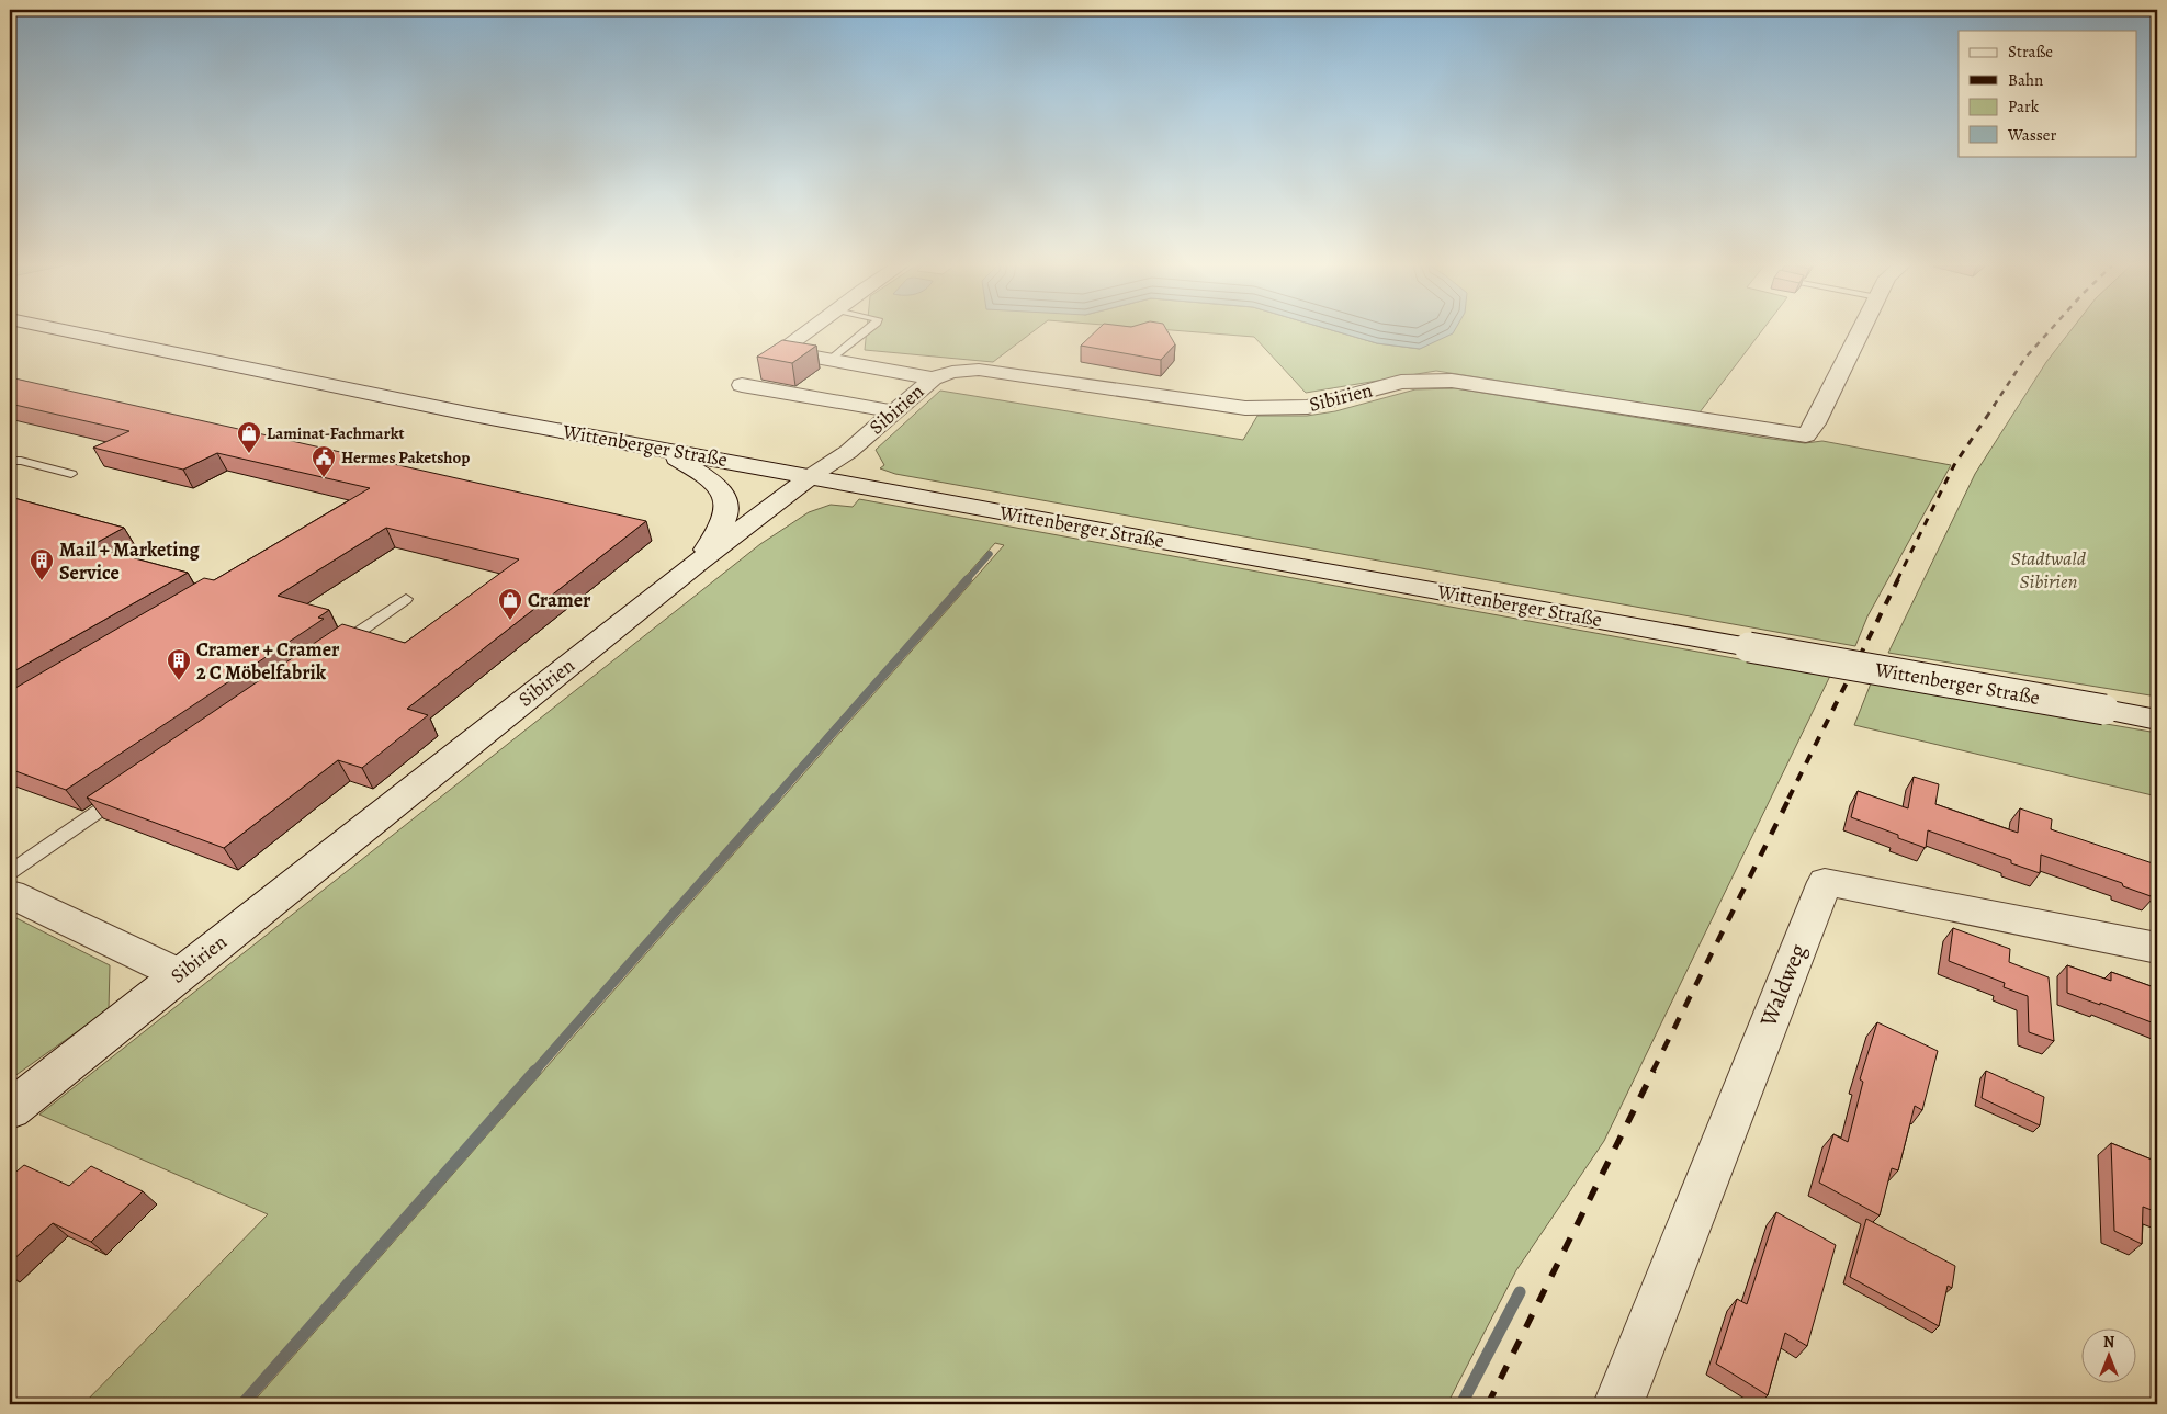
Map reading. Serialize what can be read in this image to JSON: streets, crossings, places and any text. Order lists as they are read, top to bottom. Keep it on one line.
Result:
{"streets":{"street":["Sibirien","Wittenberger Straße","Waldweg"]},"crossings":[["Sibirien","Wittenberger Straße"]],"parks":["Stadtwald Sibirien"],"places":{"shop":["Laminat-Fachmarkt","Cramer"],"public building":["Hermes Paketshop"],"building":["Mail + Marketing Service","Cramer + Cramer 2 C Möbelfabrik"]},"legend":["Straße","Bahn","Park","Wasser"],"north":"top"}
